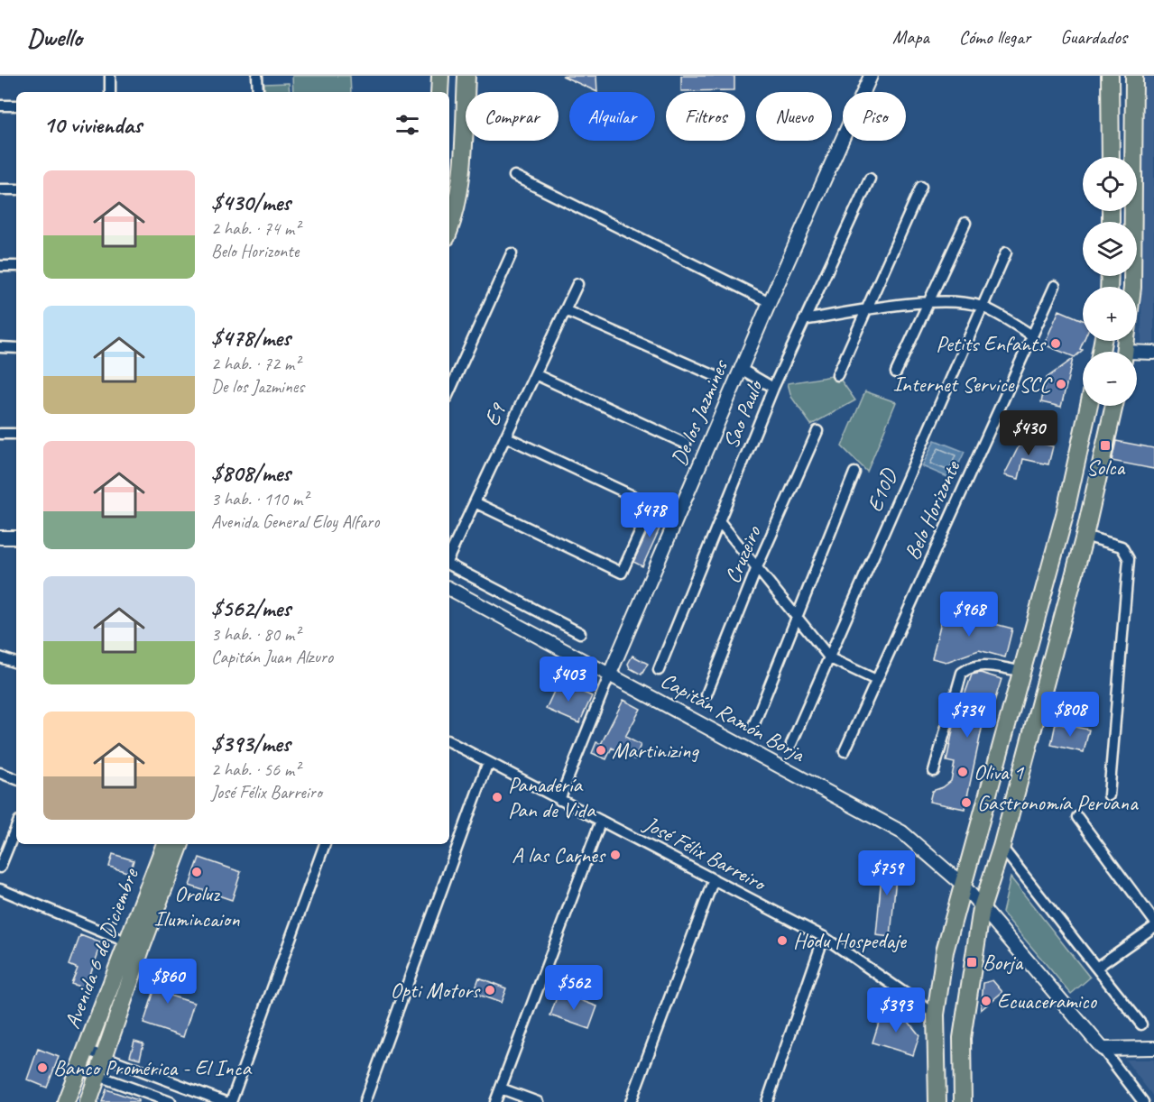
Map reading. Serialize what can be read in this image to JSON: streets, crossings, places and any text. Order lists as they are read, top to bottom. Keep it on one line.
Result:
{"streets":{"main road":["Avenida 6 de Diciembre"],"street":["De los Jazmines","E9","Sao Paulo","E10D","Belo Horizonte","Cruzeiro","Capitán Ramón Borja","José Félix Barreiro"]},"crossings":[["De los Jazmines","Capitán Ramón Borja"],["De los Jazmines","José Félix Barreiro"]],"places":{"other":["Petits Enfants","Internet Service SCC","Martinizing","Oliva 1","Panadería Pan de Vida","Gastronomía Peruana","A las Carnes","Oroluz Ilumincaion","Hodu Hospedaje","Opti Motors","Ecuaceramico","Banco Promérica - El Inca"],"transit":["Solca","Borja"]},"page":{"header":"Dwello","nav":["Mapa","Cómo llegar","Guardados"],"chip":["Comprar","Alquilar","Filtros","Nuevo","Piso"],"heading":"10 viviendas","map_buttons":["+","−"],"list":[{"name":"$430/mes","note":"2 hab. · 74 m² · Belo Horizonte"},{"name":"$478/mes","note":"2 hab. · 72 m² · De los Jazmines"},{"name":"$808/mes","note":"3 hab. · 110 m² · Avenida General Eloy Alfaro"},{"name":"$562/mes","note":"3 hab. · 80 m² · Capitán Juan Alzuro"},{"name":"$393/mes","note":"2 hab. · 56 m² · José Félix Barreiro"}],"price":["$430","$478","$968","$403","$808","$734","$759","$860","$562","$393"]}}
